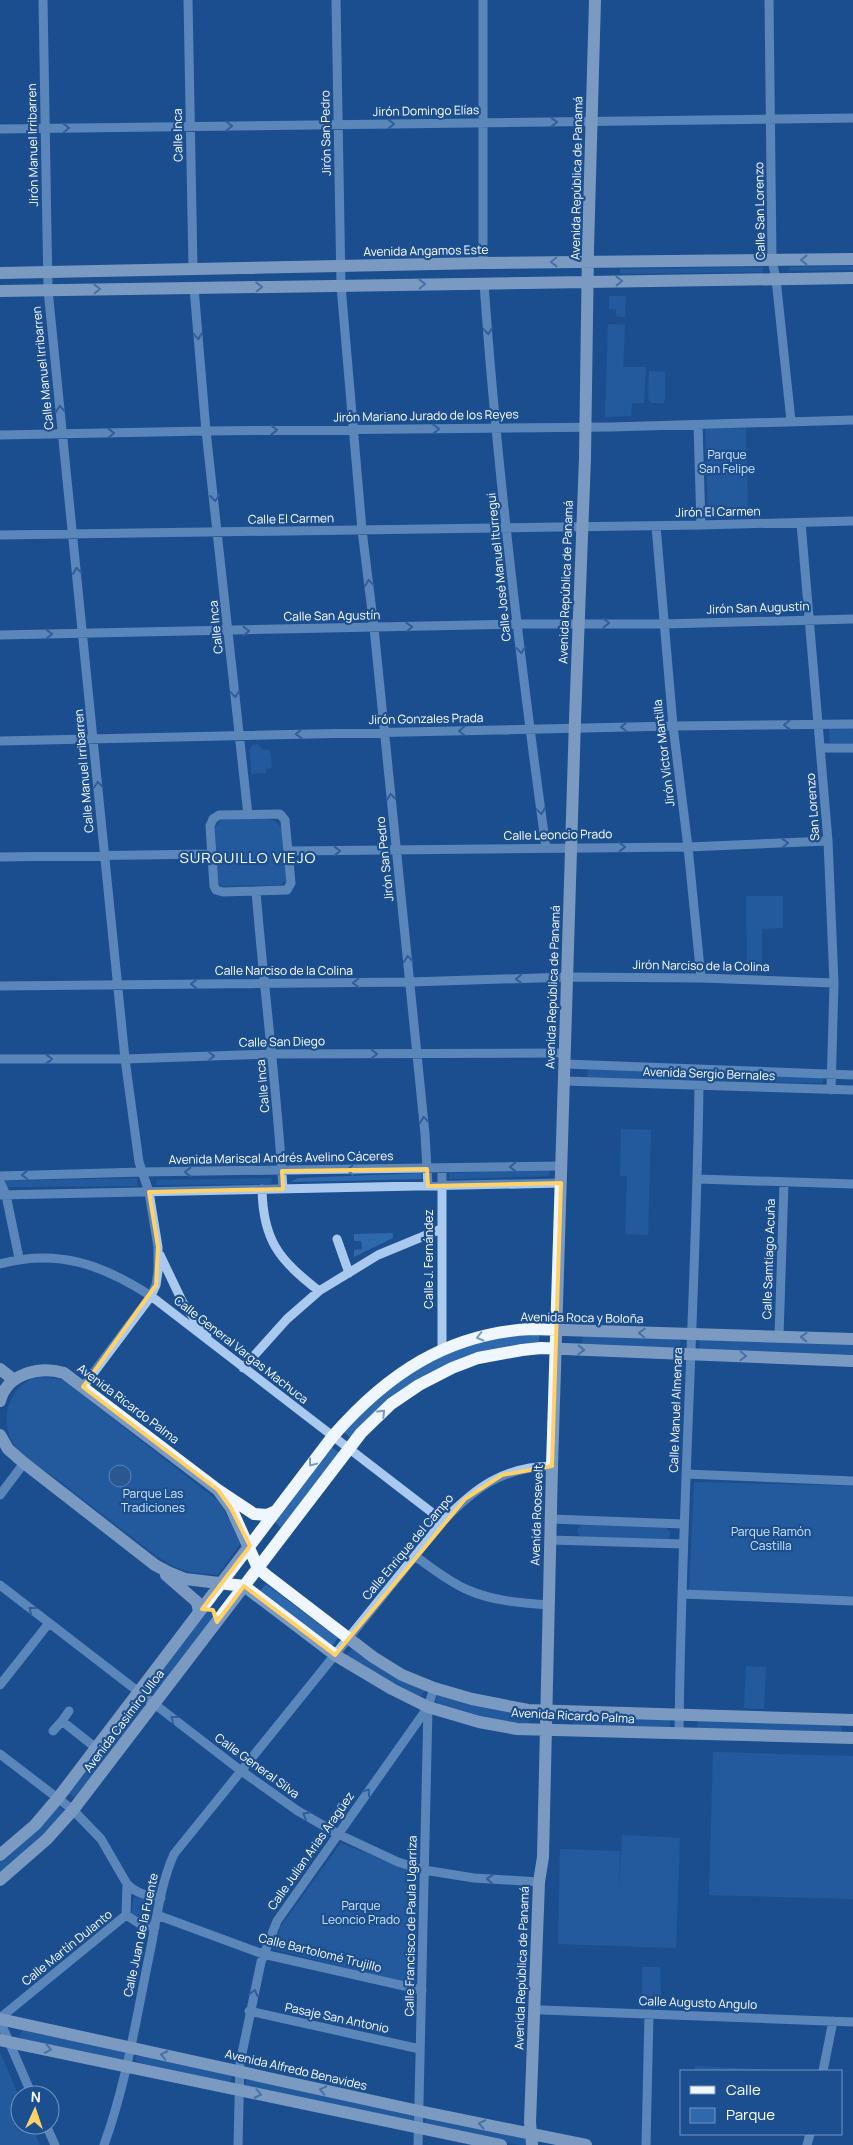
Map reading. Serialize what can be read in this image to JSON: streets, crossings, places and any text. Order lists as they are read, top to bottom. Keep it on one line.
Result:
{"streets":{"main road":["Avenida República de Panamá","Avenida Angamos Este","Avenida Roca y Boloña","Avenida Ricardo Palma","Avenida Roosevelt","Avenida Casimiro Ulloa","Avenida Alfredo Benavides"],"street":["Jirón Domingo Elías","Jirón San Pedro","Calle Inca","Jirón Manuel Irribarren","Calle San Lorenzo","Calle Manuel Irribarren","Jirón Mariano Jurado de los Reyes","Jirón El Carmen","Calle El Carmen","Calle José Manuel Iturregui","Jirón San Augustín","Calle San Agustín","Jirón Gonzales Prada","Jirón Víctor Mantilla","San Lorenzo","Calle Leoncio Prado","Jirón Narciso de la Colina","Calle Narciso de la Colina","Calle San Diego","Avenida Sergio Bernales","Avenida Mariscal Andrés Avelino Cáceres","Calle J. Fernández","Calle Samtiago Acuña","Calle General Vargas Machuca","Calle Manuel Almenara","Calle Enrique del Campo","Calle General Silva","Calle Julian Arias Aragüez","Calle Francisco de Paula Ugarriza","Calle Juan de la Fuente","Calle Martín Dulanto","Calle Bartolomé Trujillo","Calle Augusto Angulo","Pasaje San Antonio"]},"crossings":[["Jirón Domingo Elías","Jirón San Pedro"],["Jirón Domingo Elías","Calle Inca"],["Jirón Domingo Elías","Jirón Manuel Irribarren"],["Jirón Domingo Elías","Avenida República de Panamá"],["Jirón Domingo Elías","Calle San Lorenzo"],["Jirón San Pedro","Avenida Angamos Este"],["Jirón San Pedro","Jirón Mariano Jurado de los Reyes"],["Jirón San Pedro","Calle El Carmen"],["Jirón San Pedro","Calle San Agustín"],["Jirón San Pedro","Jirón Gonzales Prada"],["Jirón San Pedro","Calle Leoncio Prado"],["Jirón San Pedro","Calle Narciso de la Colina"],["Jirón San Pedro","Calle San Diego"],["Jirón San Pedro","Avenida Mariscal Andrés Avelino Cáceres"],["Calle Inca","Avenida Angamos Este"],["Calle Inca","Jirón Mariano Jurado de los Reyes"],["Calle Inca","Calle El Carmen"],["Calle Inca","Calle San Agustín"],["Calle Inca","Jirón Gonzales Prada"],["Calle Inca","Calle Narciso de la Colina"],["Calle Inca","Calle San Diego"],["Calle Inca","Avenida Mariscal Andrés Avelino Cáceres"],["Jirón Manuel Irribarren","Avenida Angamos Este"],["Jirón Manuel Irribarren","Calle Manuel Irribarren"],["Avenida República de Panamá","Avenida Angamos Este"],["Avenida República de Panamá","Jirón Mariano Jurado de los Reyes"],["Avenida República de Panamá","Jirón El Carmen"],["Avenida República de Panamá","Calle El Carmen"],["Avenida República de Panamá","Calle San Agustín"],["Avenida República de Panamá","Jirón Gonzales Prada"],["Avenida República de Panamá","Calle Leoncio Prado"],["Avenida República de Panamá","Jirón Narciso de la Colina"],["Avenida República de Panamá","Calle Narciso de la Colina"],["Avenida República de Panamá","Calle San Diego"],["Avenida República de Panamá","Avenida Sergio Bernales"],["Avenida República de Panamá","Avenida Mariscal Andrés Avelino Cáceres"],["Avenida República de Panamá","Avenida Roosevelt"],["Avenida República de Panamá","Calle General Silva"],["Avenida República de Panamá","Calle Augusto Angulo"],["Avenida República de Panamá","Avenida Alfredo Benavides"],["Calle San Lorenzo","Avenida Angamos Este"],["Calle San Lorenzo","Jirón Mariano Jurado de los Reyes"],["Calle Manuel Irribarren","Jirón Mariano Jurado de los Reyes"],["Calle Manuel Irribarren","Calle El Carmen"],["Calle Manuel Irribarren","Calle San Agustín"],["Calle Manuel Irribarren","Jirón Gonzales Prada"],["Calle Manuel Irribarren","Calle Narciso de la Colina"],["Calle Manuel Irribarren","Calle San Diego"],["Calle Manuel Irribarren","Avenida Mariscal Andrés Avelino Cáceres"],["Calle Manuel Irribarren","Calle General Vargas Machuca"],["Calle Manuel Irribarren","Avenida Ricardo Palma"],["Jirón Mariano Jurado de los Reyes","Calle José Manuel Iturregui"],["Jirón El Carmen","Calle El Carmen"],["Jirón El Carmen","Jirón Víctor Mantilla"],["Jirón El Carmen","San Lorenzo"],["Calle El Carmen","Calle José Manuel Iturregui"],["Calle José Manuel Iturregui","Calle San Agustín"],["Calle José Manuel Iturregui","Jirón Gonzales Prada"],["Calle José Manuel Iturregui","Calle Leoncio Prado"],["Jirón San Augustín","Calle San Agustín"],["Jirón San Augustín","Jirón Víctor Mantilla"],["Jirón San Augustín","San Lorenzo"],["Calle San Agustín","Jirón Víctor Mantilla"],["Jirón Gonzales Prada","Jirón Víctor Mantilla"],["Jirón Gonzales Prada","San Lorenzo"],["Jirón Víctor Mantilla","Calle Leoncio Prado"],["Jirón Víctor Mantilla","Jirón Narciso de la Colina"],["San Lorenzo","Calle Leoncio Prado"],["San Lorenzo","Jirón Narciso de la Colina"],["San Lorenzo","Avenida Sergio Bernales"],["Jirón Narciso de la Colina","Calle Narciso de la Colina"],["Calle San Diego","Avenida Sergio Bernales"],["Avenida Sergio Bernales","Calle Manuel Almenara"],["Avenida Mariscal Andrés Avelino Cáceres","Calle J. Fernández"],["Avenida Mariscal Andrés Avelino Cáceres","Avenida Roosevelt"],["Calle J. Fernández","Avenida Roca y Boloña"],["Calle Samtiago Acuña","Avenida Roca y Boloña"],["Avenida Roca y Boloña","Calle General Vargas Machuca"],["Avenida Roca y Boloña","Avenida Ricardo Palma"],["Avenida Roca y Boloña","Calle Manuel Almenara"],["Avenida Roca y Boloña","Avenida Roosevelt"],["Avenida Roca y Boloña","Avenida Casimiro Ulloa"],["Calle General Vargas Machuca","Calle Enrique del Campo"],["Avenida Ricardo Palma","Calle Manuel Almenara"],["Avenida Ricardo Palma","Avenida Roosevelt"],["Avenida Ricardo Palma","Calle Enrique del Campo"],["Avenida Ricardo Palma","Avenida Casimiro Ulloa"],["Avenida Ricardo Palma","Calle Julian Arias Aragüez"],["Avenida Ricardo Palma","Calle Francisco de Paula Ugarriza"],["Avenida Ricardo Palma","Calle Juan de la Fuente"],["Avenida Roosevelt","Calle Enrique del Campo"],["Calle Enrique del Campo","Calle Juan de la Fuente"],["Avenida Casimiro Ulloa","Calle General Silva"],["Calle General Silva","Calle Julian Arias Aragüez"],["Calle General Silva","Calle Francisco de Paula Ugarriza"],["Calle General Silva","Calle Juan de la Fuente"],["Calle Julian Arias Aragüez","Calle Francisco de Paula Ugarriza"],["Calle Julian Arias Aragüez","Calle Bartolomé Trujillo"],["Calle Julian Arias Aragüez","Pasaje San Antonio"],["Calle Julian Arias Aragüez","Avenida Alfredo Benavides"],["Calle Francisco de Paula Ugarriza","Calle Bartolomé Trujillo"],["Calle Francisco de Paula Ugarriza","Pasaje San Antonio"],["Calle Francisco de Paula Ugarriza","Avenida Alfredo Benavides"],["Calle Juan de la Fuente","Calle Bartolomé Trujillo"],["Calle Juan de la Fuente","Avenida Alfredo Benavides"],["Calle Martín Dulanto","Avenida Alfredo Benavides"]],"one_way":["Jirón Domingo Elías","Jirón San Pedro","Jirón Mariano Jurado de los Reyes","Calle José Manuel Iturregui","Calle San Agustín","Jirón Gonzales Prada","Calle Leoncio Prado","Calle Narciso de la Colina","Calle San Diego","Calle General Silva","Calle Julian Arias Aragüez"],"districts":["SURQUILLO VIEJO"],"parks":["Parque San Felipe","Parque Las Tradiciones","Parque Ramón Castilla","Parque Leoncio Prado"],"legend":["Calle","Parque"],"north":"top"}
